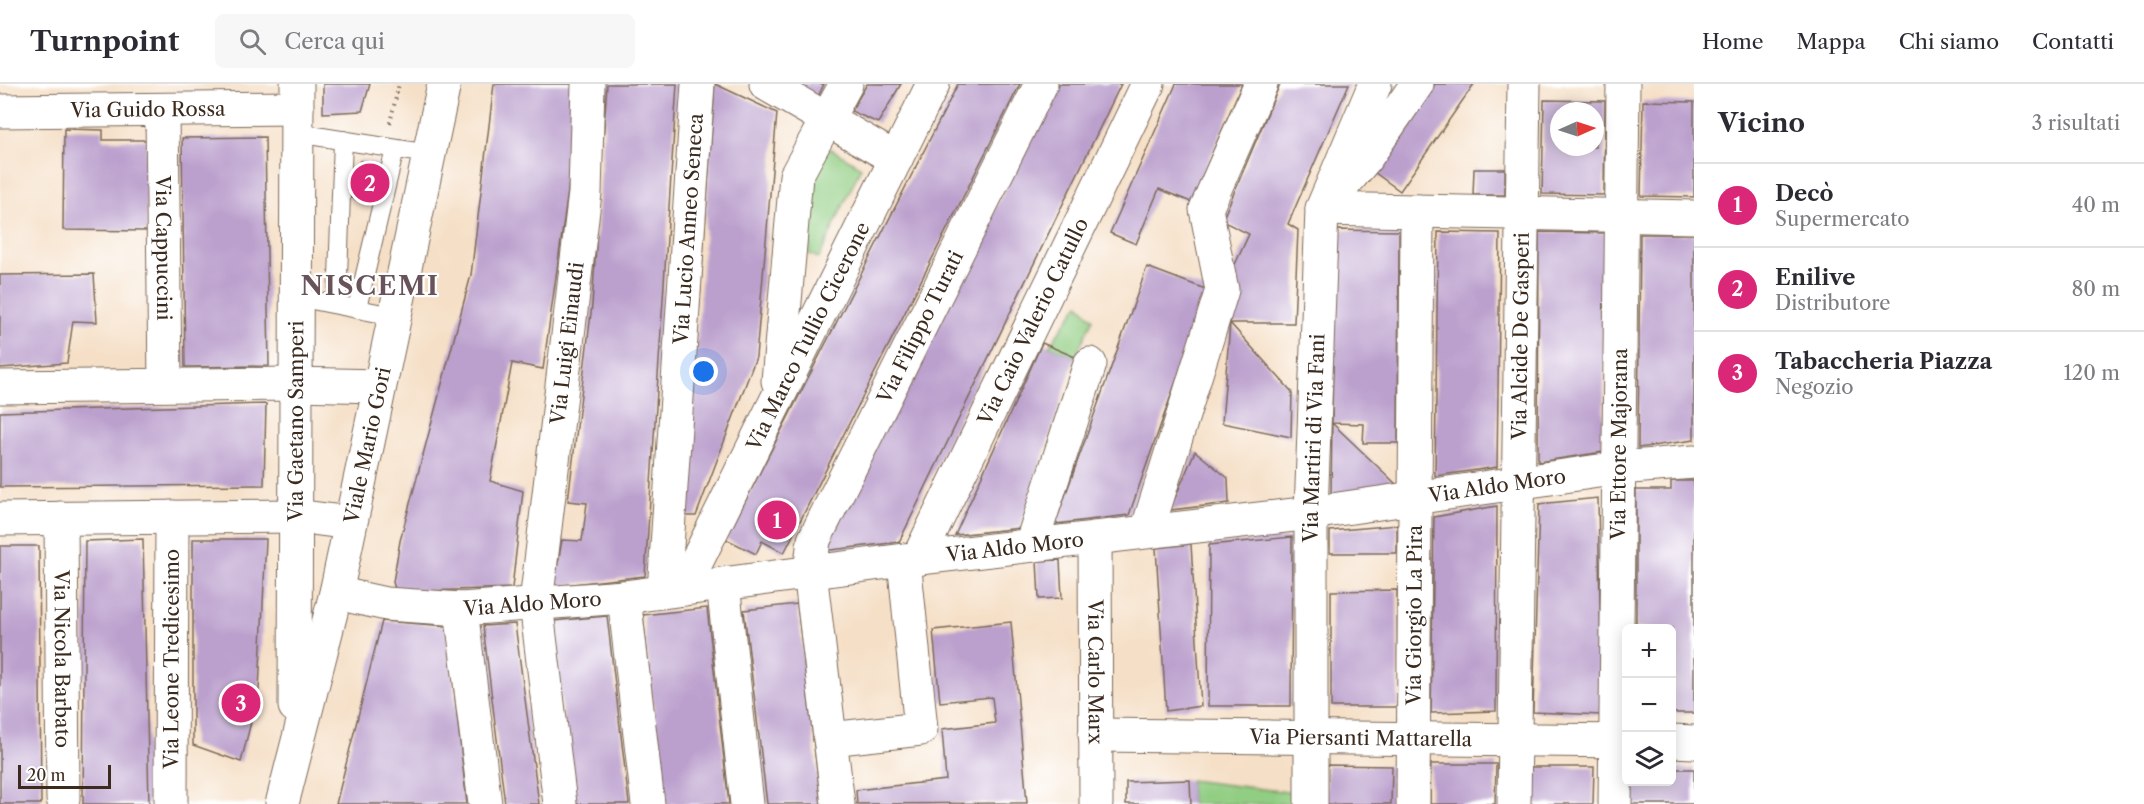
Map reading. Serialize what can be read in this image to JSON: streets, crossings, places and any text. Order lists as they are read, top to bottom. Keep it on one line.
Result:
{"streets":{"street":["Via Guido Rossa","Via Lucio Anneo Seneca","Via Cappuccini","Via Caio Valerio Catullo","Via Filippo Turati","Via Marco Tullio Cicerone","Via Alcide De Gasperi","Via Luigi Einaudi","Via Gaetano Samperi","Via Martiri di Via Fani","Via Ettore Majorana","Viale Mario Gori","Via Aldo Moro","Via Giorgio La Pira","Via Nicola Barbato","Via Leone Tredicesimo","Via Carlo Marx","Via Piersanti Mattarella"]},"crossings":[["Via Guido Rossa","Via Cappuccini"],["Via Guido Rossa","Via Gaetano Samperi"],["Via Lucio Anneo Seneca","Via Marco Tullio Cicerone"],["Via Lucio Anneo Seneca","Via Aldo Moro"],["Via Caio Valerio Catullo","Via Aldo Moro"],["Via Filippo Turati","Via Aldo Moro"],["Via Marco Tullio Cicerone","Via Aldo Moro"],["Via Alcide De Gasperi","Via Aldo Moro"],["Via Alcide De Gasperi","Via Piersanti Mattarella"],["Via Luigi Einaudi","Via Aldo Moro"],["Via Gaetano Samperi","Viale Mario Gori"],["Via Martiri di Via Fani","Via Aldo Moro"],["Via Martiri di Via Fani","Via Piersanti Mattarella"],["Via Ettore Majorana","Via Aldo Moro"],["Via Ettore Majorana","Via Piersanti Mattarella"],["Viale Mario Gori","Via Aldo Moro"],["Via Aldo Moro","Via Giorgio La Pira"],["Via Aldo Moro","Via Carlo Marx"],["Via Giorgio La Pira","Via Piersanti Mattarella"],["Via Carlo Marx","Via Piersanti Mattarella"]],"districts":["NISCEMI"],"scale_bar":"20 m","north":"right","page":{"header":"Turnpoint","search":"Cerca qui","nav":["Home","Mappa","Chi siamo","Contatti"],"heading":["Vicino","3 risultati"],"pins":["2","1","3"],"list":[{"mark":"1","name":"Decò","note":"Supermercato","value":"40 m"},{"mark":"2","name":"Enilive","note":"Distributore","value":"80 m"},{"mark":"3","name":"Tabaccheria Piazza","note":"Negozio","value":"120 m"}],"map_buttons":["+","−"],"scale":"20 m"}}
